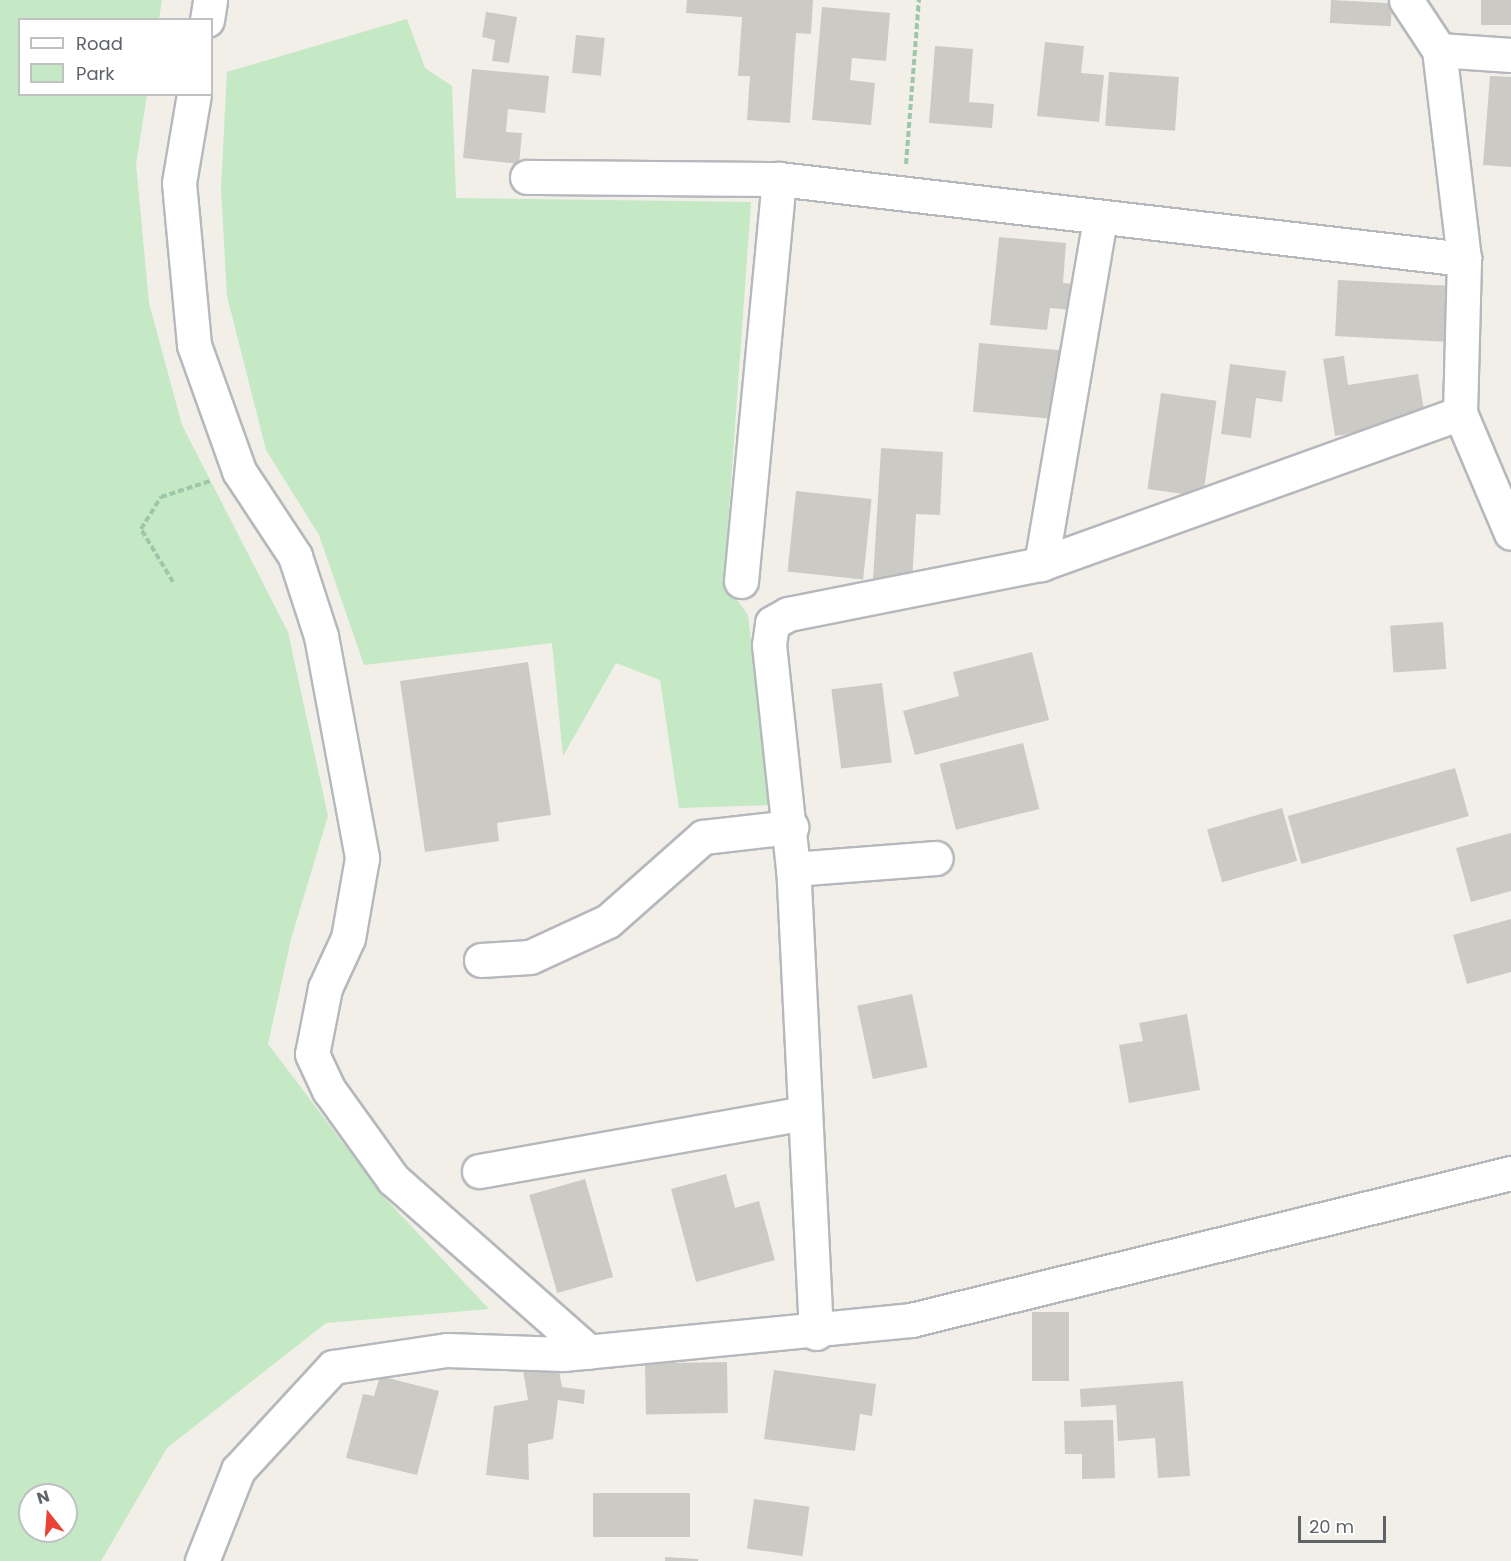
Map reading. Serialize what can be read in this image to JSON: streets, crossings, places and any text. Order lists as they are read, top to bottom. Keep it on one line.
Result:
{"legend":["Road","Park"],"scale_bar":"20 m","north":"top"}
